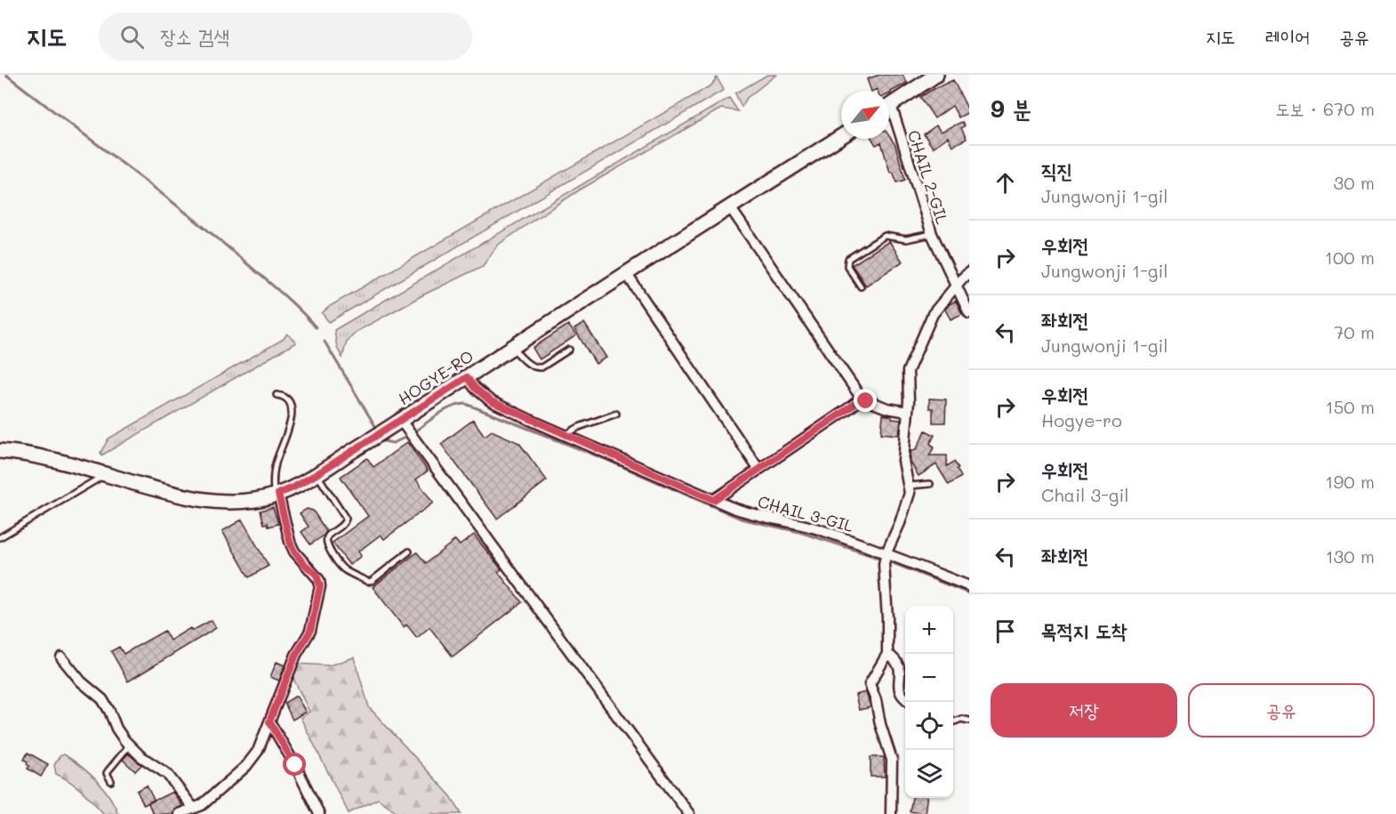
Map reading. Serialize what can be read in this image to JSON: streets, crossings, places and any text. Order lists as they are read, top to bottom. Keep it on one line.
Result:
{"streets":{"street":["CHAIL 2-GIL","HOGYE-RO","CHAIL 3-GIL"]},"crossings":[["HOGYE-RO","CHAIL 3-GIL"]],"north":"top right","page":{"header":"지도","search":"장소 검색","nav":["지도","레이어","공유"],"heading":["9 분","도보 · 670 m"],"list":[["직진","Jungwonji 1-gil","30 m"],["우회전","Jungwonji 1-gil","100 m"],["좌회전","Jungwonji 1-gil","70 m"],["우회전","Hogye-ro","150 m"],["우회전","Chail 3-gil","190 m"],["좌회전","130 m"],"목적지 도착"],"map_buttons":["+","−"],"buttons":["저장","공유"]}}
